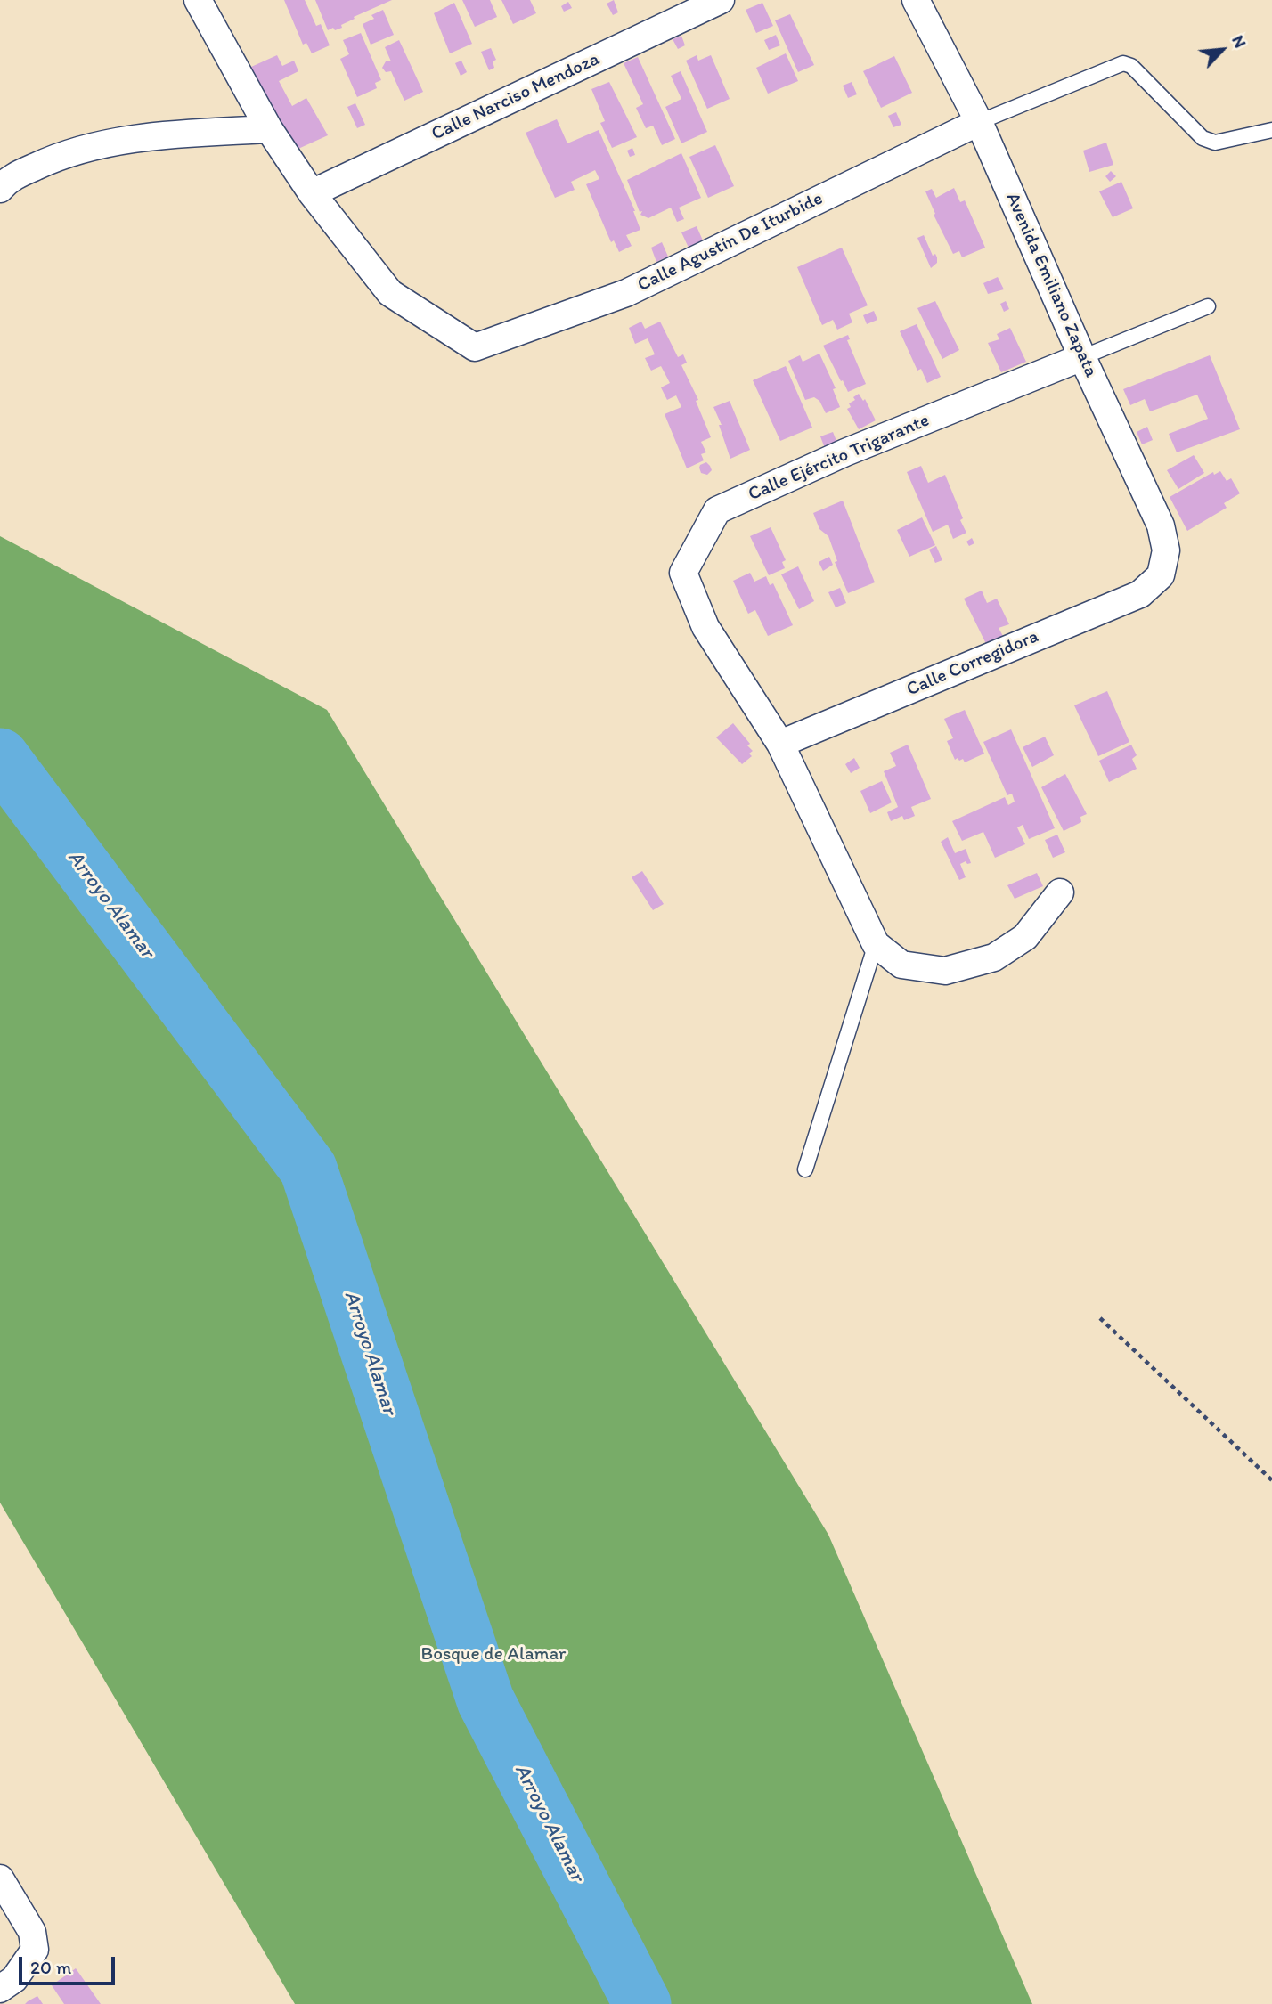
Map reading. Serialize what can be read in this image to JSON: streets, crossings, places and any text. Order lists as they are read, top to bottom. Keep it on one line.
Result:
{"streets":{"street":["Calle Narciso Mendoza","Calle Agustín De Iturbide","Avenida Emiliano Zapata","Calle Ejército Trigarante","Calle Corregidora"]},"crossings":[["Calle Narciso Mendoza","Calle Agustín De Iturbide"],["Calle Agustín De Iturbide","Avenida Emiliano Zapata"],["Avenida Emiliano Zapata","Calle Ejército Trigarante"],["Avenida Emiliano Zapata","Calle Corregidora"],["Calle Ejército Trigarante","Calle Corregidora"]],"water":["Arroyo Alamar"],"parks":["Bosque de Alamar"],"scale_bar":"20 m","north":"top right"}
